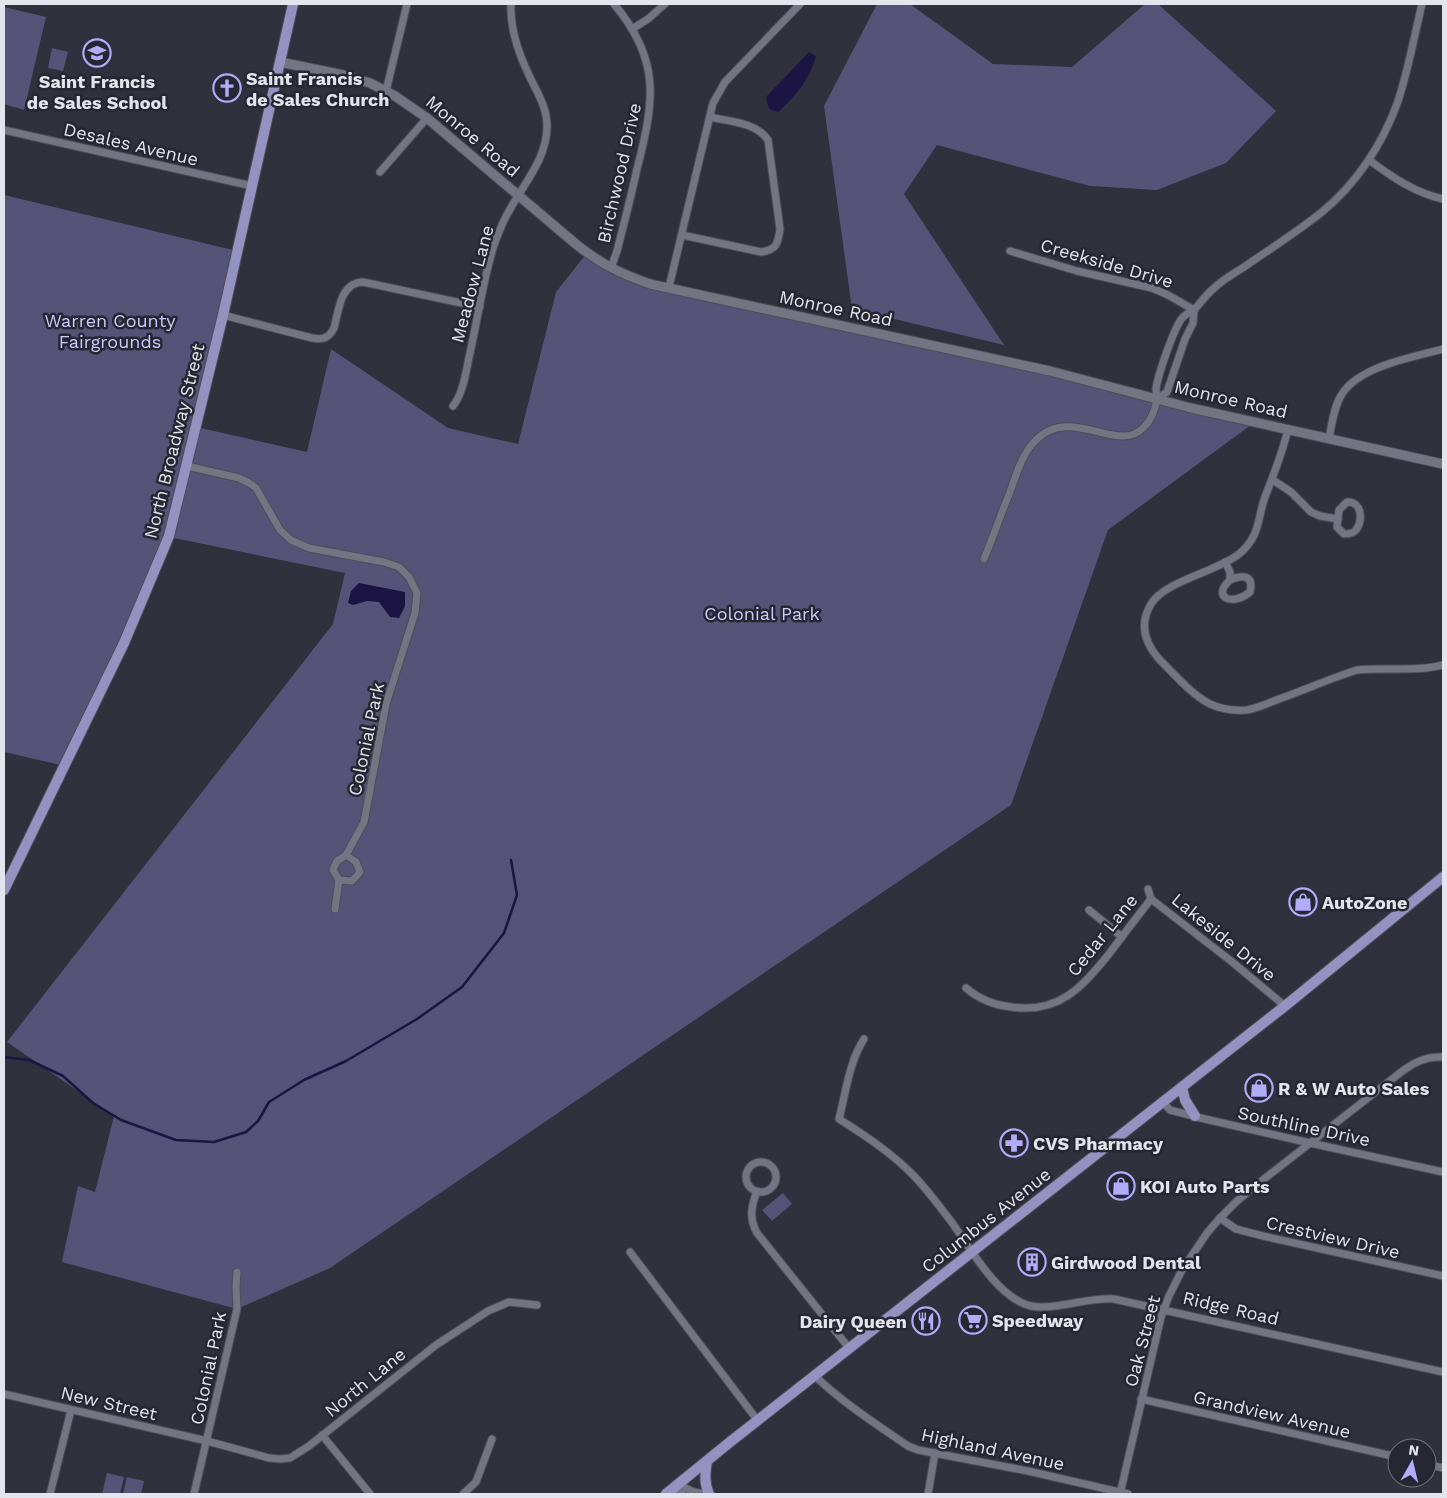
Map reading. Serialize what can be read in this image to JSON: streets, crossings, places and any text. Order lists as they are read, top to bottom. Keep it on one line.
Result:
{"streets":{"main road":["North Broadway Street","Columbus Avenue"],"street":["Monroe Road","Desales Avenue","Birchwood Drive","Creekside Drive","Meadow Lane","Colonial Park","Cedar Lane","Lakeside Drive","Southline Drive","Crestview Drive","Ridge Road","Oak Street","North Lane","New Street","Grandview Avenue","Highland Avenue"]},"crossings":[["Monroe Road","Birchwood Drive"],["Monroe Road","Meadow Lane"],["Monroe Road","North Broadway Street"],["Desales Avenue","North Broadway Street"],["North Broadway Street","Colonial Park"],["Colonial Park","North Lane"],["Colonial Park","New Street"],["Cedar Lane","Lakeside Drive"],["Lakeside Drive","Columbus Avenue"],["Southline Drive","Columbus Avenue"],["Southline Drive","Oak Street"],["Columbus Avenue","Ridge Road"],["Columbus Avenue","Highland Avenue"],["Crestview Drive","Oak Street"],["Ridge Road","Oak Street"],["Oak Street","Grandview Avenue"],["Oak Street","Highland Avenue"],["North Lane","New Street"]],"parks":["Warren County Fairgrounds","Colonial Park"],"places":{"school or university":["Saint Francis de Sales School"],"church":["Saint Francis de Sales Church"],"shop":["AutoZone","R & W Auto Sales","KOI Auto Parts"],"pharmacy":["CVS Pharmacy"],"building":["Girdwood Dental"],"supermarket":["Speedway"],"restaurant":["Dairy Queen"]},"north":"top"}
